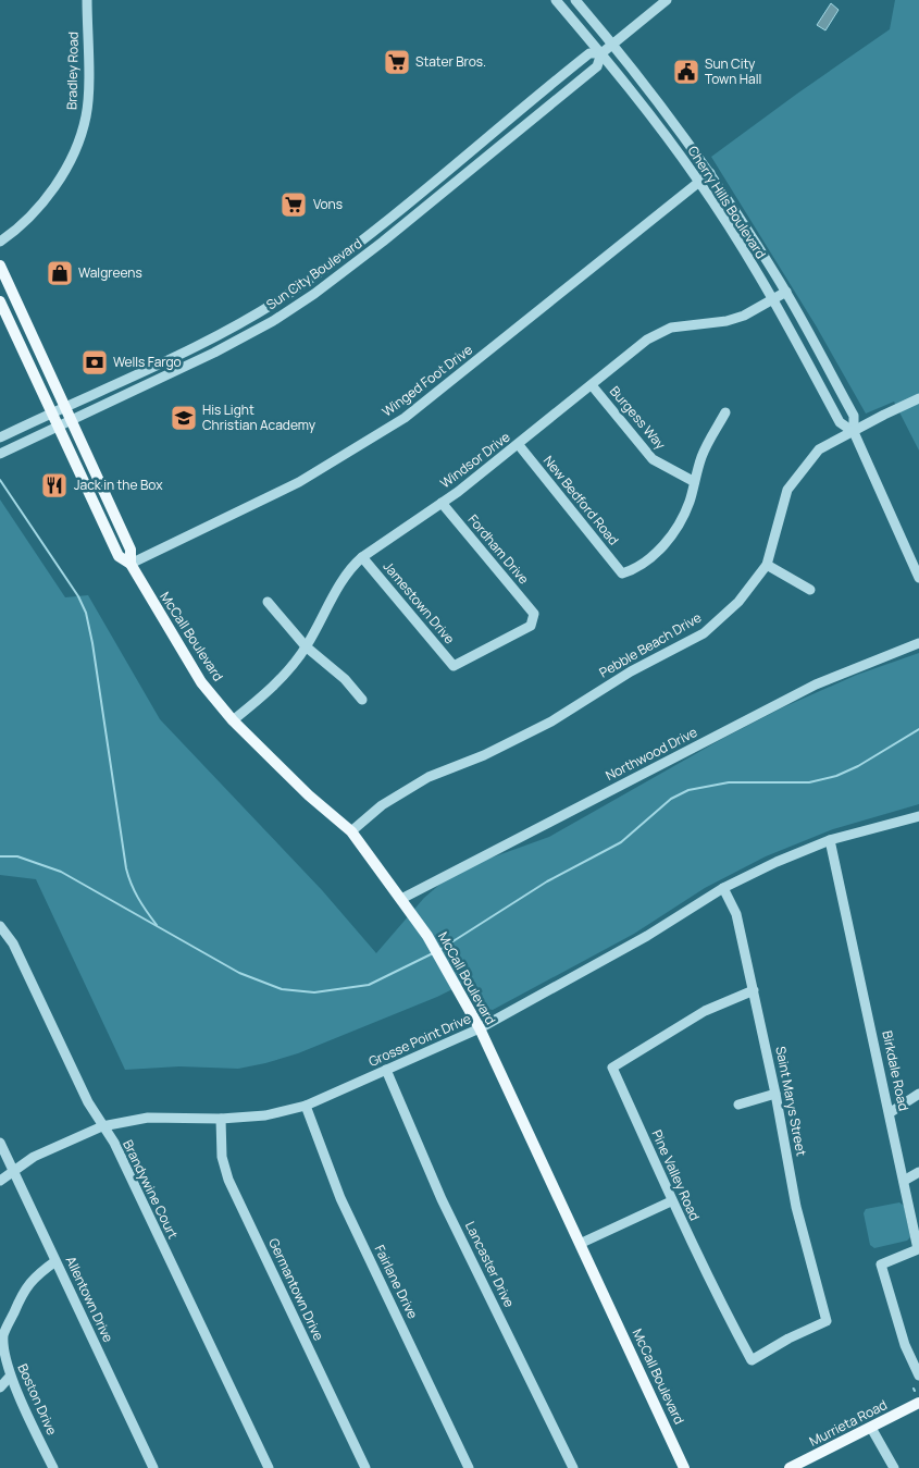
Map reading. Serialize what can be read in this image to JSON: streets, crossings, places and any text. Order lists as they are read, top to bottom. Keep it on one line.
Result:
{"streets":{"main road":["McCall Boulevard","Murrieta Road"],"street":["Bradley Road","Cherry Hills Boulevard","Sun City Boulevard","Winged Foot Drive","Burgess Way","Windsor Drive","New Bedford Road","Fordham Drive","Jamestown Drive","Pebble Beach Drive","Northwood Drive","Grosse Point Drive","Birkdale Road","Saint Marys Street","Pine Valley Road","Brandywine Court","Lancaster Drive","Fairlane Drive","Germantown Drive","Allentown Drive","Boston Drive"]},"crossings":[["Cherry Hills Boulevard","Sun City Boulevard"],["Cherry Hills Boulevard","Winged Foot Drive"],["Cherry Hills Boulevard","Windsor Drive"],["Cherry Hills Boulevard","Pebble Beach Drive"],["Sun City Boulevard","McCall Boulevard"],["Winged Foot Drive","McCall Boulevard"],["Burgess Way","Windsor Drive"],["Burgess Way","New Bedford Road"],["Windsor Drive","New Bedford Road"],["Windsor Drive","Fordham Drive"],["Windsor Drive","Jamestown Drive"],["Windsor Drive","McCall Boulevard"],["Fordham Drive","Jamestown Drive"],["McCall Boulevard","Pebble Beach Drive"],["McCall Boulevard","Northwood Drive"],["McCall Boulevard","Grosse Point Drive"],["Grosse Point Drive","Birkdale Road"],["Grosse Point Drive","Saint Marys Street"],["Grosse Point Drive","Brandywine Court"],["Grosse Point Drive","Lancaster Drive"],["Grosse Point Drive","Fairlane Drive"],["Grosse Point Drive","Germantown Drive"],["Grosse Point Drive","Allentown Drive"],["Saint Marys Street","Pine Valley Road"],["Allentown Drive","Boston Drive"]],"places":{"supermarket":["Stater Bros.","Vons"],"public building":["Sun City Town Hall"],"shop":["Walgreens"],"bank":["Wells Fargo"],"school or university":["His Light Christian Academy"],"restaurant":["Jack in the Box"]}}
